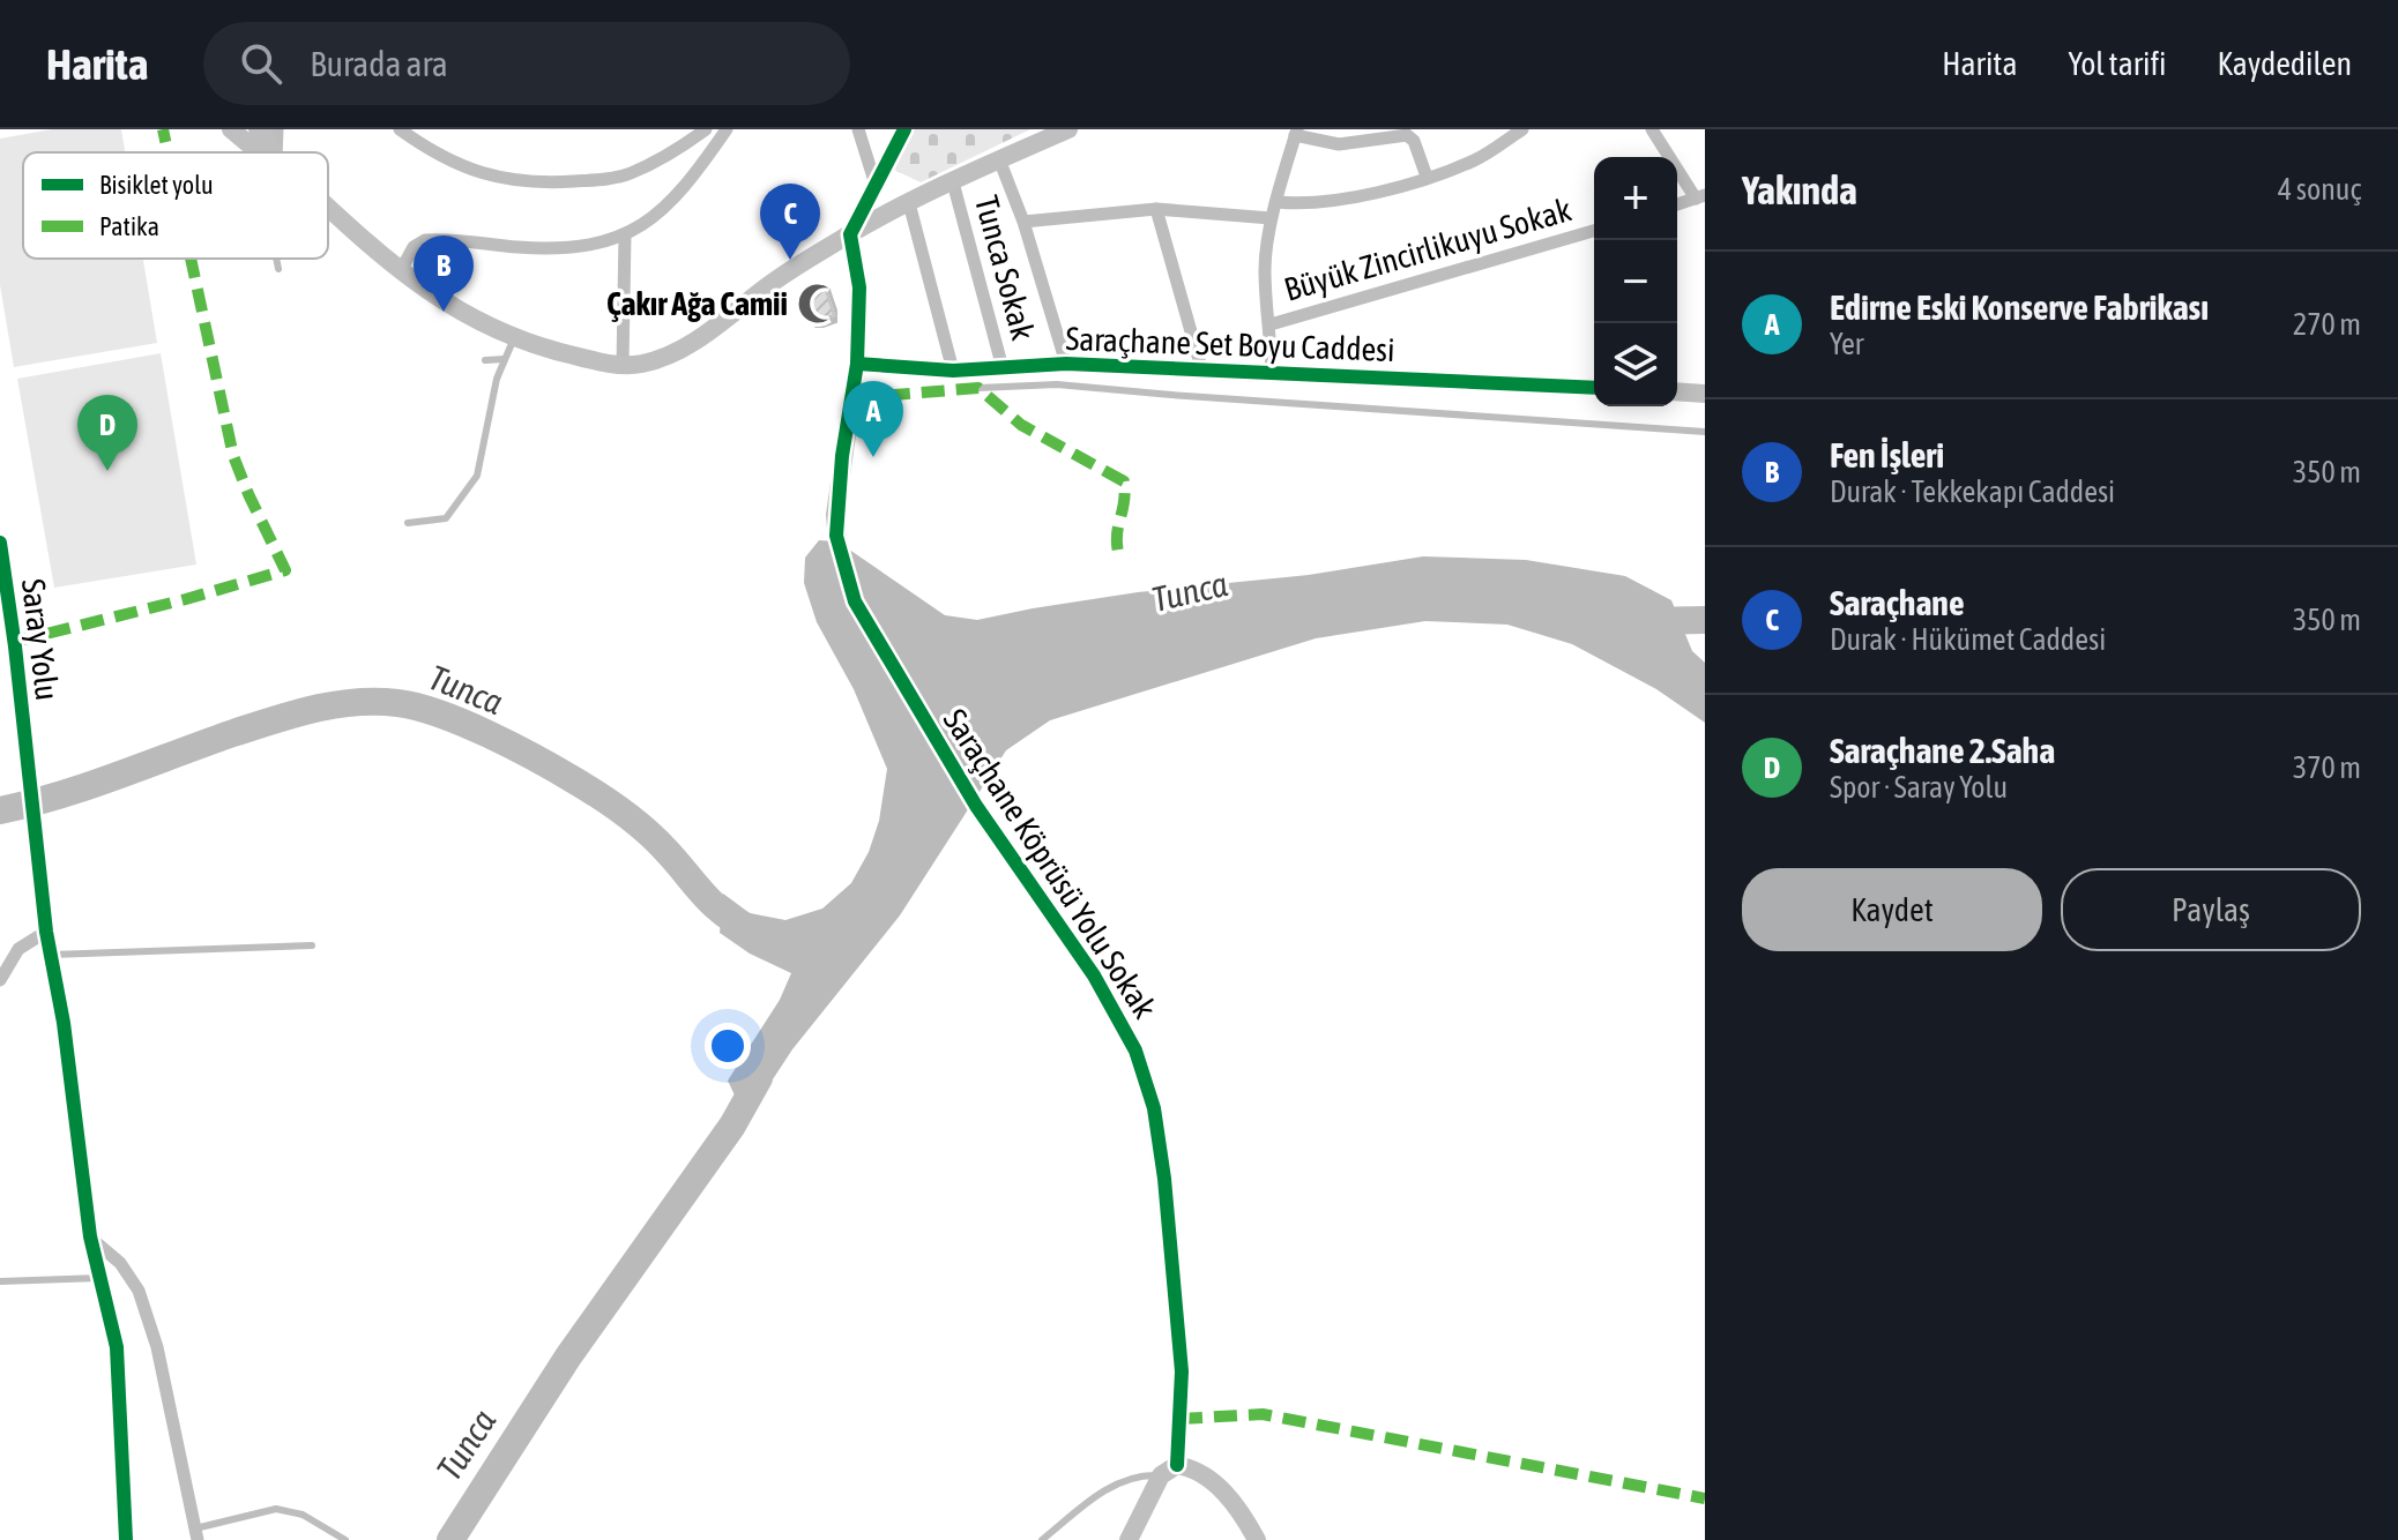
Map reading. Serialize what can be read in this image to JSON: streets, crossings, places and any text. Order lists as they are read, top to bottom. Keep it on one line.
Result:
{"streets":{"street":["Büyük Zincirlikuyu Sokak","Tunca Sokak","Saraçhane Set Boyu Caddesi","Saray Yolu","Saraçhane Köprüsü Yolu Sokak"]},"crossings":[["Tunca Sokak","Saraçhane Set Boyu Caddesi"],["Saraçhane Set Boyu Caddesi","Saraçhane Köprüsü Yolu Sokak"]],"water":["Tunca"],"places":{"mosque":["Çakır Ağa Camii"]},"legend":["Bisiklet yolu","Patika"],"page":{"header":"Harita","search":"Burada ara","nav":["Harita","Yol tarifi","Kaydedilen"],"heading":["Yakında","4 sonuç"],"map_buttons":["+","−"],"pins":["C","B","A","D"],"list":[{"mark":"A","name":"Edirne Eski Konserve Fabrikası","note":"Yer","value":"270 m"},{"mark":"B","name":"Fen İşleri","note":"Durak · Tekkekapı Caddesi","value":"350 m"},{"mark":"C","name":"Saraçhane","note":"Durak · Hükümet Caddesi","value":"350 m"},{"mark":"D","name":"Saraçhane 2.Saha","note":"Spor · Saray Yolu","value":"370 m"}],"buttons":["Kaydet","Paylaş"]}}
